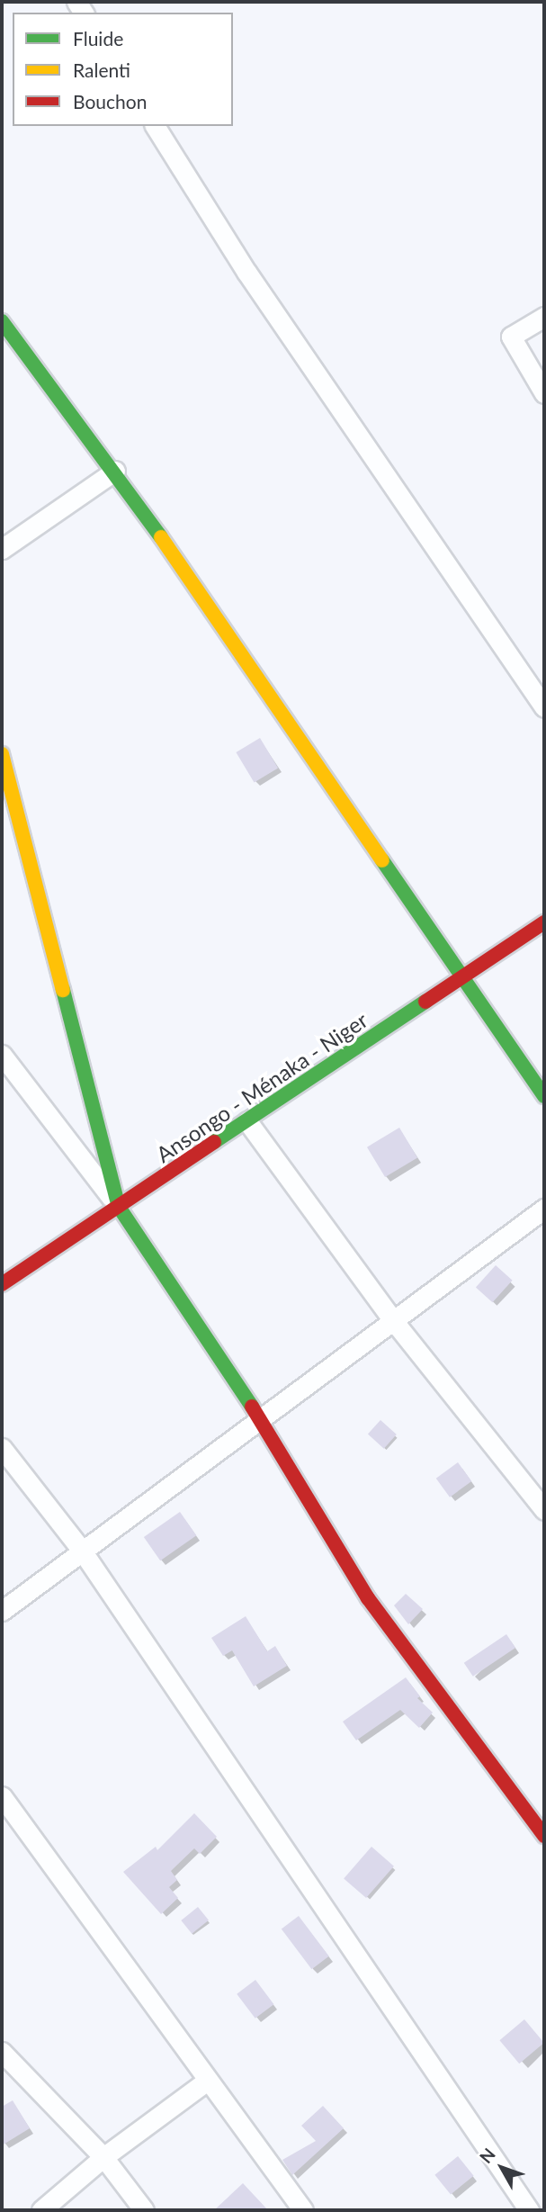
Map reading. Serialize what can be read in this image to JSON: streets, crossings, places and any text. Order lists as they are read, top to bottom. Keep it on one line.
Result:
{"streets":{"street":["Ansongo - Ménaka - Niger"]},"legend":["Fluide","Ralenti","Bouchon"],"north":"top left"}
